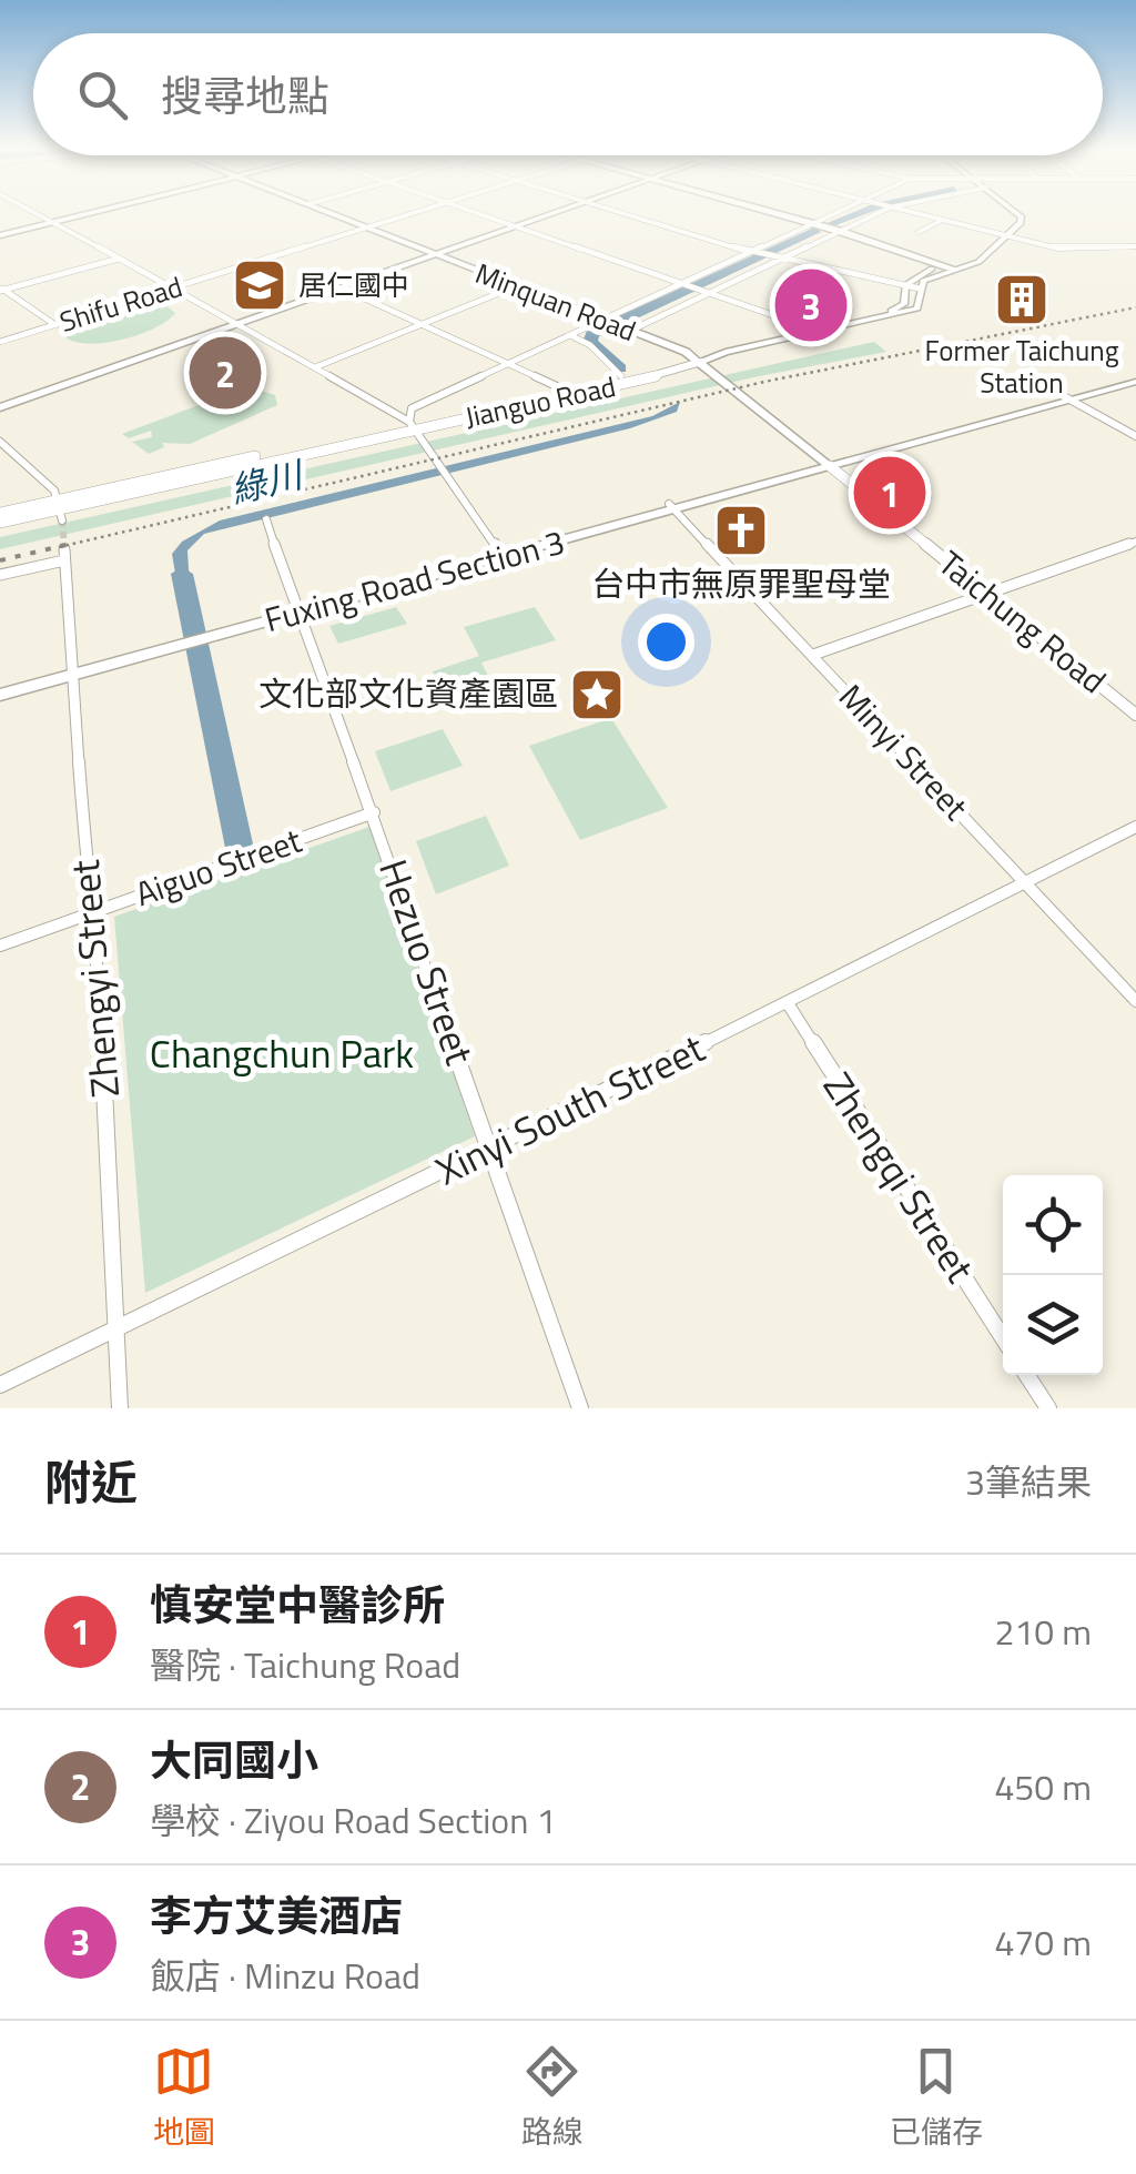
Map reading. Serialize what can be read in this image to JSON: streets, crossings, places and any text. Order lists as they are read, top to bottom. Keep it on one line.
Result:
{"streets":{"main road":["Minquan Road","Jianguo Road","Fuxing Road Section 3","Taichung Road"],"street":["Shifu Road","Minyi Street","Aiguo Street","Hezuo Street","Zhengyi Street","Xinyi South Street","Zhengqi Street"]},"crossings":[["Minquan Road","Shifu Road"],["Minquan Road","Jianguo Road"],["Minquan Road","Taichung Road"],["Jianguo Road","Taichung Road"],["Fuxing Road Section 3","Taichung Road"],["Fuxing Road Section 3","Minyi Street"],["Fuxing Road Section 3","Hezuo Street"],["Fuxing Road Section 3","Zhengyi Street"],["Minyi Street","Xinyi South Street"],["Aiguo Street","Hezuo Street"],["Aiguo Street","Zhengyi Street"],["Hezuo Street","Xinyi South Street"],["Zhengyi Street","Xinyi South Street"],["Xinyi South Street","Zhengqi Street"]],"water":["綠川"],"parks":["Changchun Park"],"places":{"school or university":["居仁國中"],"building":["Former Taichung Station"],"church":["台中市無原罪聖母堂"],"place":["文化部文化資產園區"]},"page":{"search":"搜尋地點","pins":["3","2","1"],"heading":["附近","3筆結果"],"list":[{"mark":"1","name":"慎安堂中醫診所","note":"醫院 · Taichung Road","value":"210 m"},{"mark":"2","name":"大同國小","note":"學校 · Ziyou Road Section 1","value":"450 m"},{"mark":"3","name":"李方艾美酒店","note":"飯店 · Minzu Road","value":"470 m"}],"nav":["地圖","路線","已儲存"]}}
